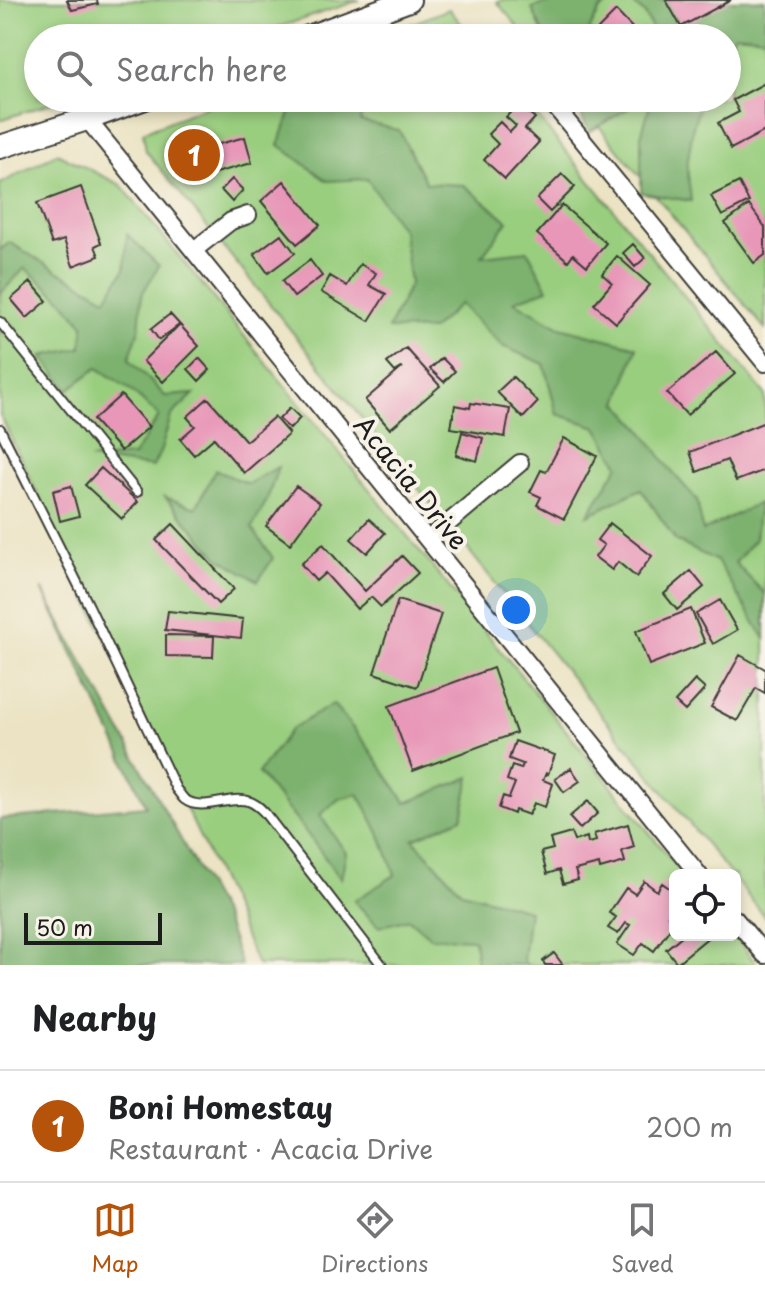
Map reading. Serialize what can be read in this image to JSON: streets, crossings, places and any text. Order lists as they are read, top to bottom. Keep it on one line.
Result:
{"streets":{"street":["Acacia Drive"]},"scale_bar":"50 m","page":{"search":"Search here","pins":"1","scale":"50 m","heading":"Nearby","list":[{"mark":"1","name":"Boni Homestay","note":"Restaurant · Acacia Drive","value":"200 m"}],"nav":["Map","Directions","Saved"]}}
